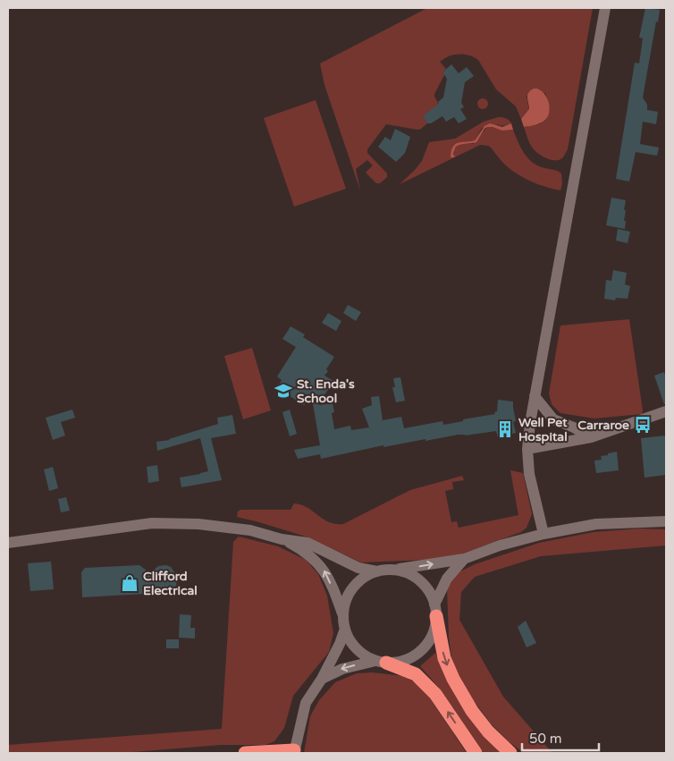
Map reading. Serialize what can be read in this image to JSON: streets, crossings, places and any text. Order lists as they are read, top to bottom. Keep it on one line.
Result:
{"places":{"school or university":["St. Enda's School"],"bus stop":["Carraroe"],"building":["Well Pet Hospital"],"shop":["Clifford Electrical"]},"scale_bar":"50 m"}
